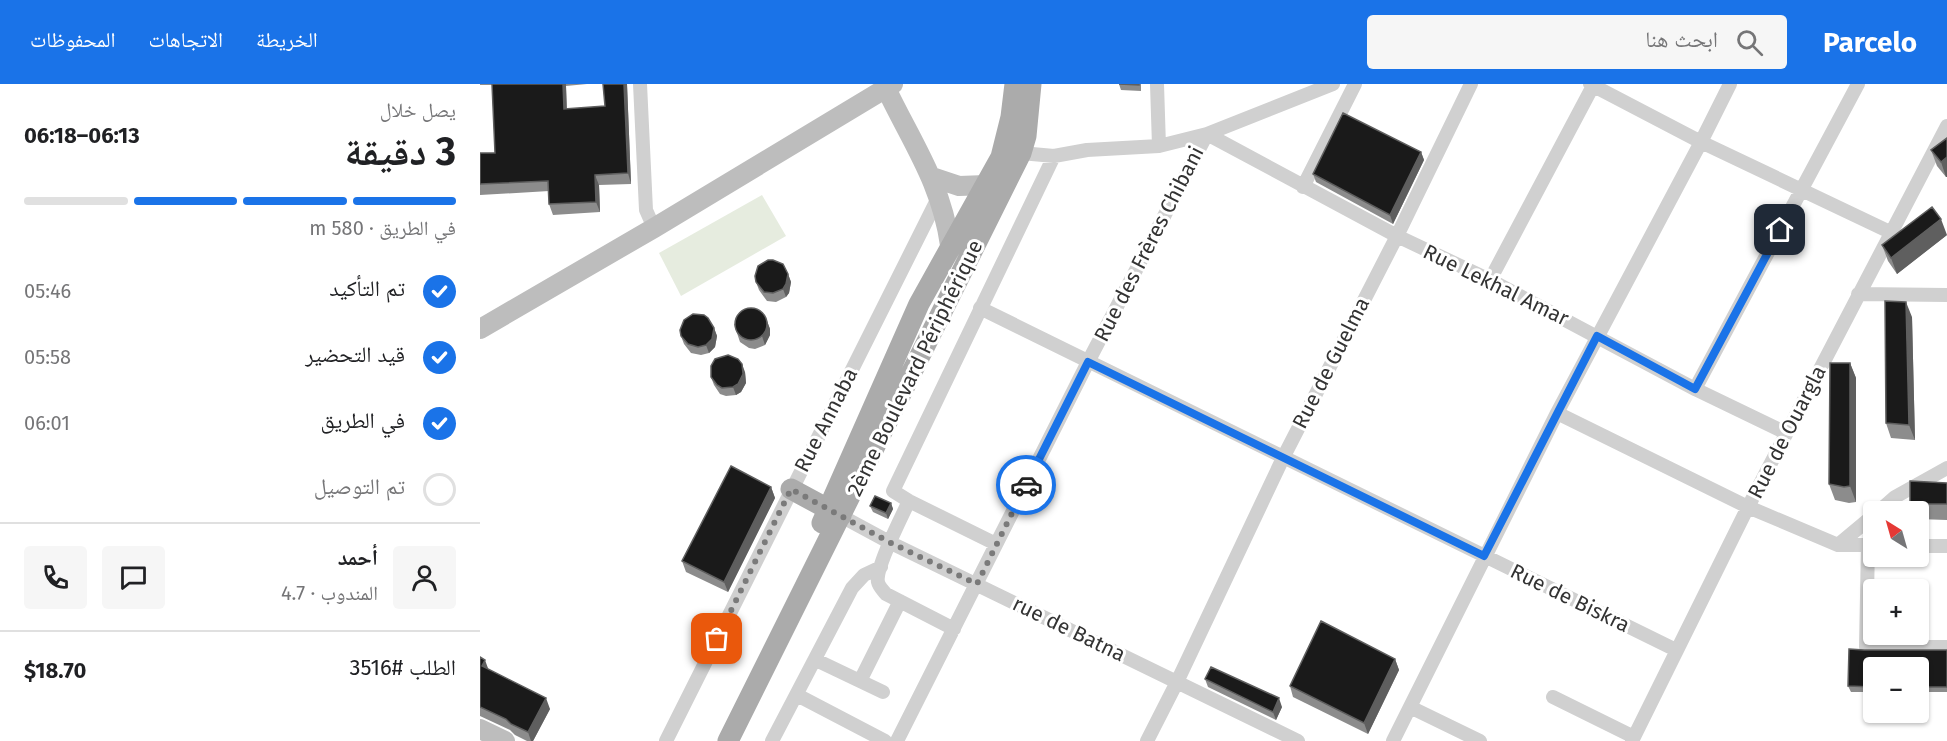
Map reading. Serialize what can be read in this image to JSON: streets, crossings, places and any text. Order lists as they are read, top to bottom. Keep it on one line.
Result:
{"streets":{"main road":["2ème Boulevard Périphérique"],"street":["Rue des Frères Chibani","Rue Lekhal Amar","Rue de Guelma","Rue Annaba","Rue de Ouargla","Rue de Biskra","rue de Batna"]},"crossings":[["Rue des Frères Chibani","Rue Lekhal Amar"],["Rue des Frères Chibani","Rue de Biskra"],["Rue des Frères Chibani","rue de Batna"],["Rue Lekhal Amar","Rue de Guelma"],["Rue Lekhal Amar","Rue de Ouargla"],["Rue de Guelma","Rue de Biskra"],["Rue de Guelma","rue de Batna"],["2ème Boulevard Périphérique","rue de Batna"],["Rue de Ouargla","Rue de Biskra"]],"north":"top left","page":{"header":"Parcelo","search":"ابحث هنا","nav":["الخريطة","الاتجاهات","المحفوظات"],"heading":["3 دقيقة","يصل خلال","06:13–06:18"],"panel":["أحمد","المندوب · 4.7","الطلب #3516","$18.70"],"bar":"في الطريق · 580 m","list":[["تم التأكيد","05:46"],["قيد التحضير","05:58"],["في الطريق","06:01"],"تم التوصيل"],"map_buttons":["+","−"]}}
